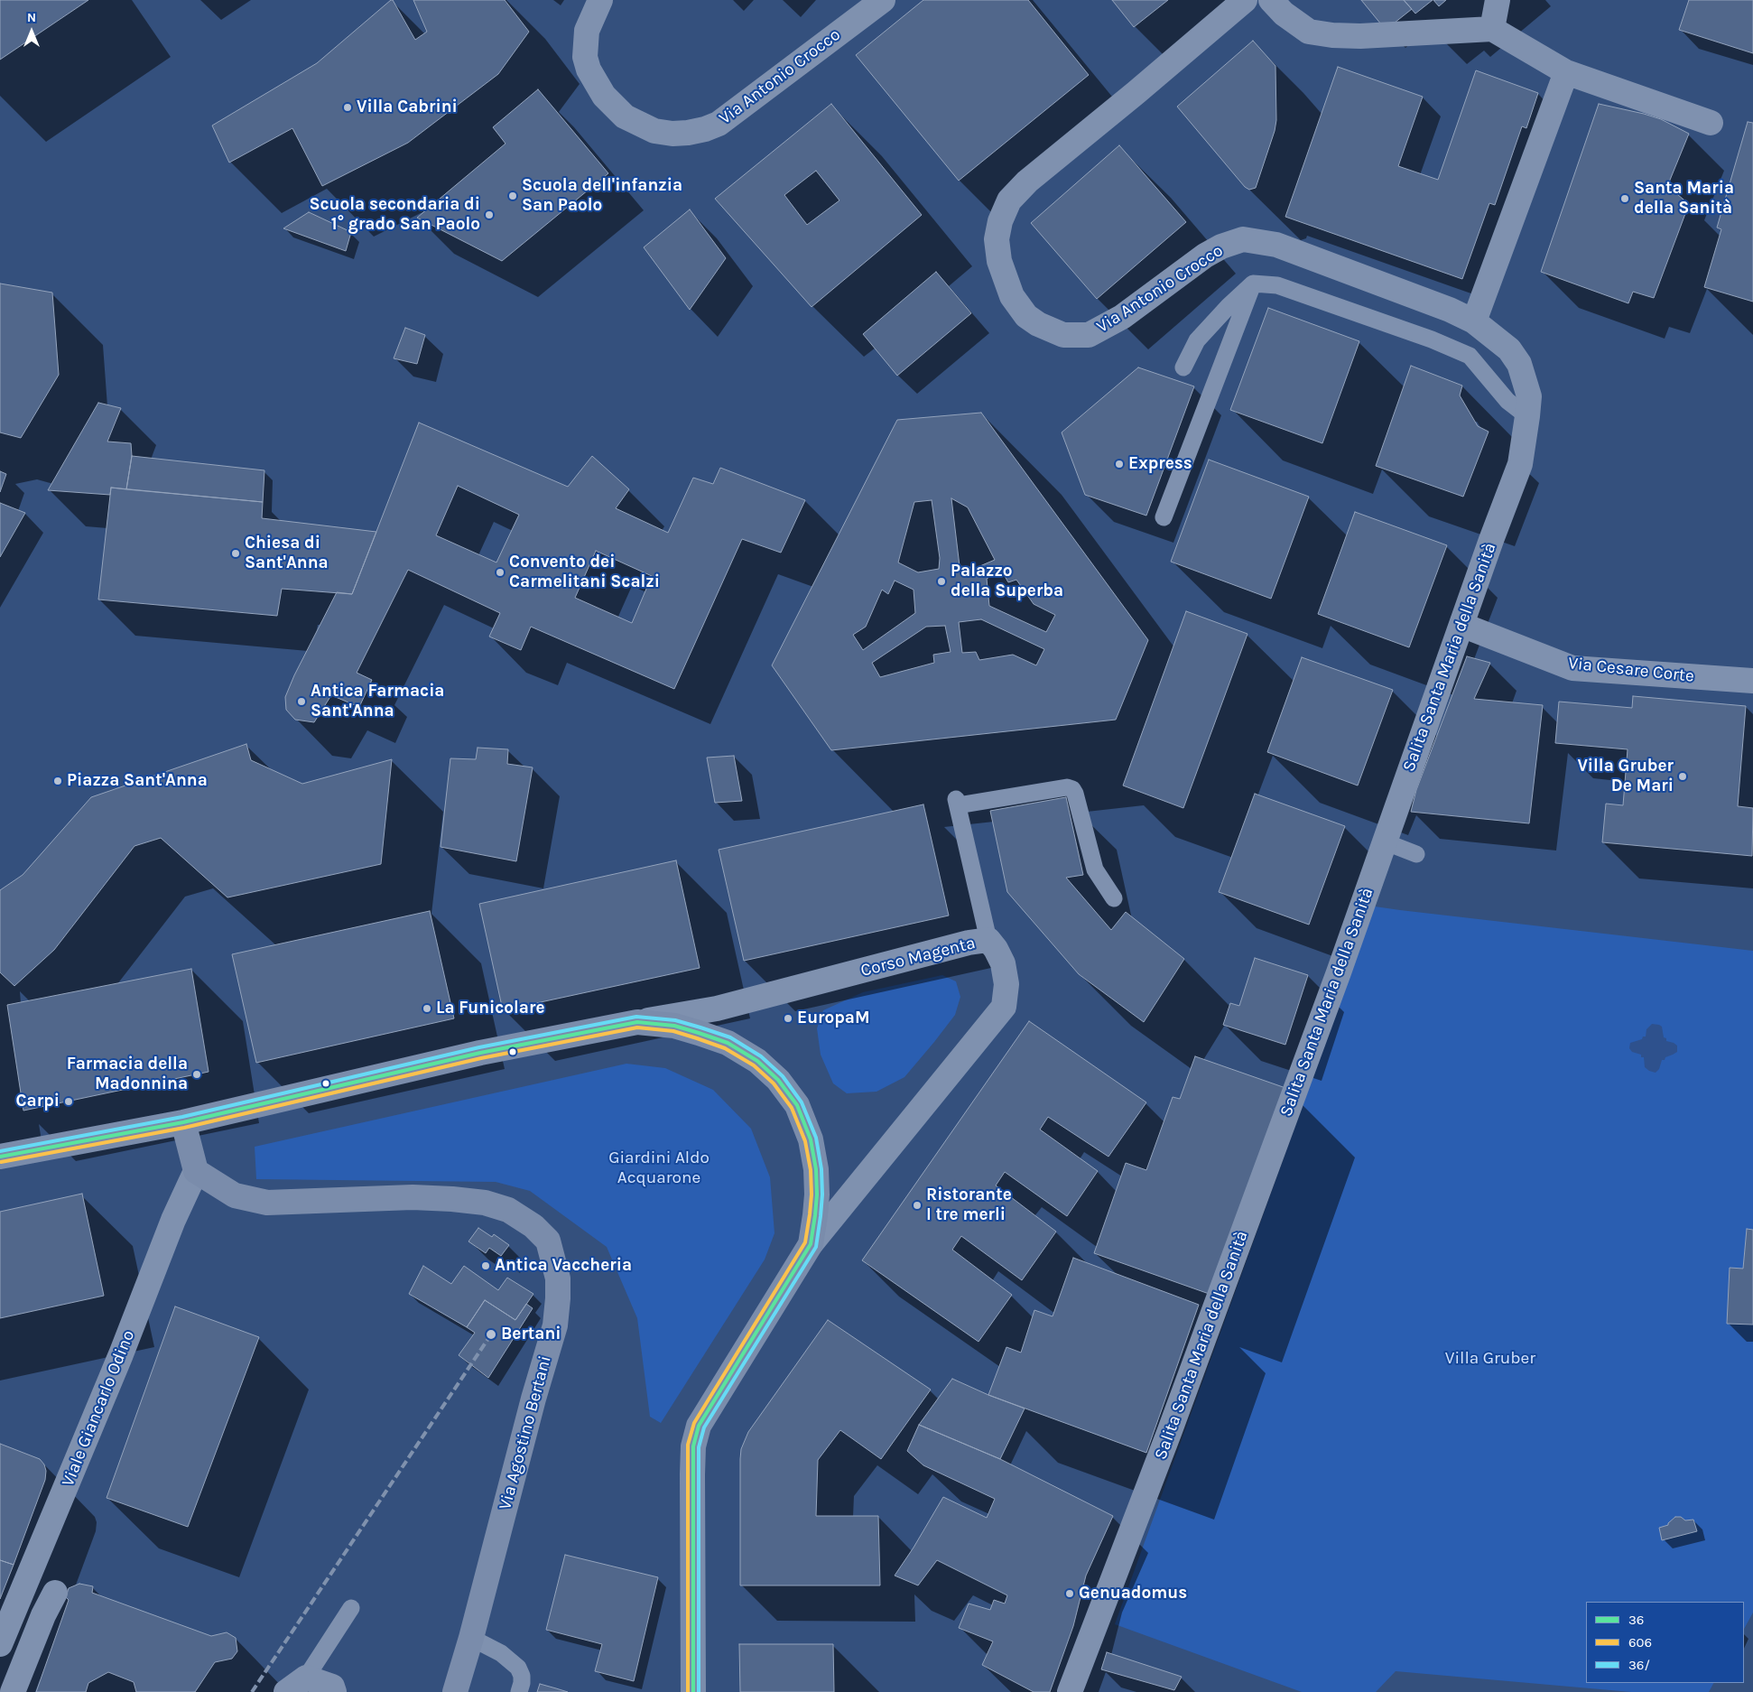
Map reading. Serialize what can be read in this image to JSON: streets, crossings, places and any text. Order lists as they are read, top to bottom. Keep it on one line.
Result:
{"streets":{"street":["Via Antonio Crocco","Salita Santa Maria della Sanità","Via Cesare Corte","Corso Magenta","Viale Giancarlo Odino","Via Agostino Bertani"]},"crossings":[["Via Antonio Crocco","Salita Santa Maria della Sanità"],["Salita Santa Maria della Sanità","Via Cesare Corte"],["Viale Giancarlo Odino","Via Agostino Bertani"]],"parks":["Giardini Aldo Acquarone","Villa Gruber"],"places":["Villa Cabrini","Scuola dell'infanzia San Paolo","Santa Maria della Sanità","Scuola secondaria di 1° grado San Paolo","Express","Chiesa di Sant'Anna","Convento dei Carmelitani Scalzi","Palazzo della Superba","Antica Farmacia Sant'Anna","Villa Gruber De Mari","Piazza Sant'Anna","La Funicolare","EuropaM","Farmacia della Madonnina","Carpi","Ristorante I tre merli","Antica Vaccheria","Bertani","Genuadomus"],"lines":["transit line 36/","transit line 36","transit line 606"],"legend":["36","606","36/"],"north":"top"}
